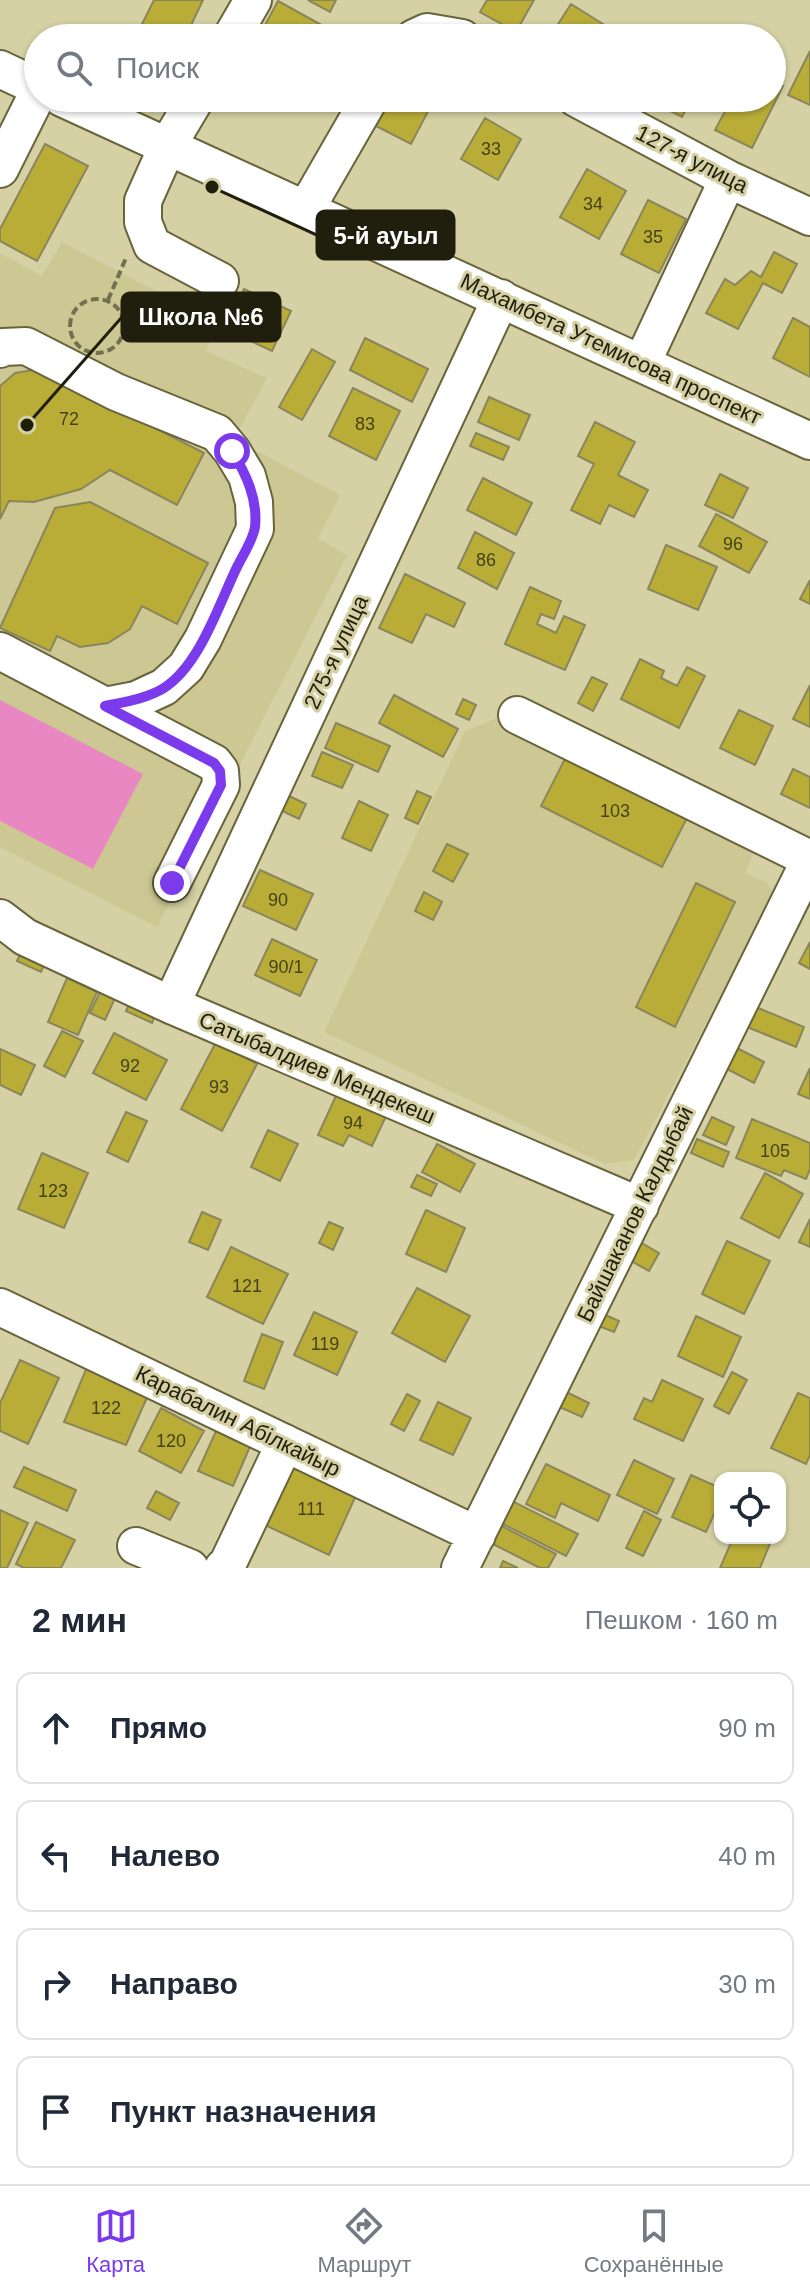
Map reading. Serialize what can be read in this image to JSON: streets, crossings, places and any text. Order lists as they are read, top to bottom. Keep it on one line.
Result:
{"streets":{"street":["127-я улица","Махамбета Утемисова проспект","275-я улица","Сатыбалдиев Мендекеш","Байшаканов Калдыбай","Карабалин Абілкайыр"]},"crossings":[["Махамбета Утемисова проспект","275-я улица"],["275-я улица","Сатыбалдиев Мендекеш"],["Сатыбалдиев Мендекеш","Байшаканов Калдыбай"],["Байшаканов Калдыбай","Карабалин Абілкайыр"]],"places":["5-й ауыл","Школа №6"],"house_numbers":["33","34","35","72","83","96","86","103","90","90/1","92","93","94","105","123","121","119","122","120","111"],"page":{"search":"Поиск","heading":["2 мин","Пешком · 160 m"],"list":[["Прямо","90 m"],["Налево","40 m"],["Направо","30 m"],"Пункт назначения"],"nav":["Карта","Маршрут","Сохранённые"]}}
